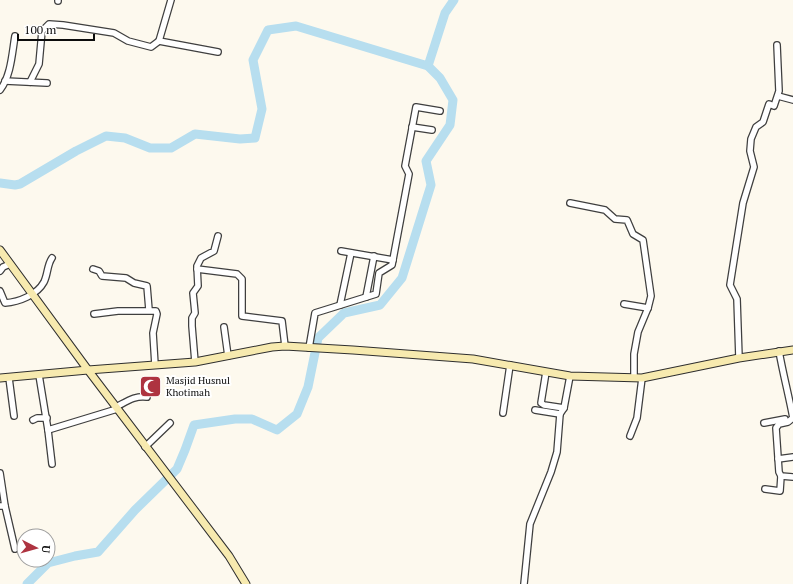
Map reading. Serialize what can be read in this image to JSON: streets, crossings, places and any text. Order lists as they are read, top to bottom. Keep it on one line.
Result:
{"places":{"mosque":["Masjid Husnul Khotimah"]},"scale_bar":"100 m","north":"right"}
